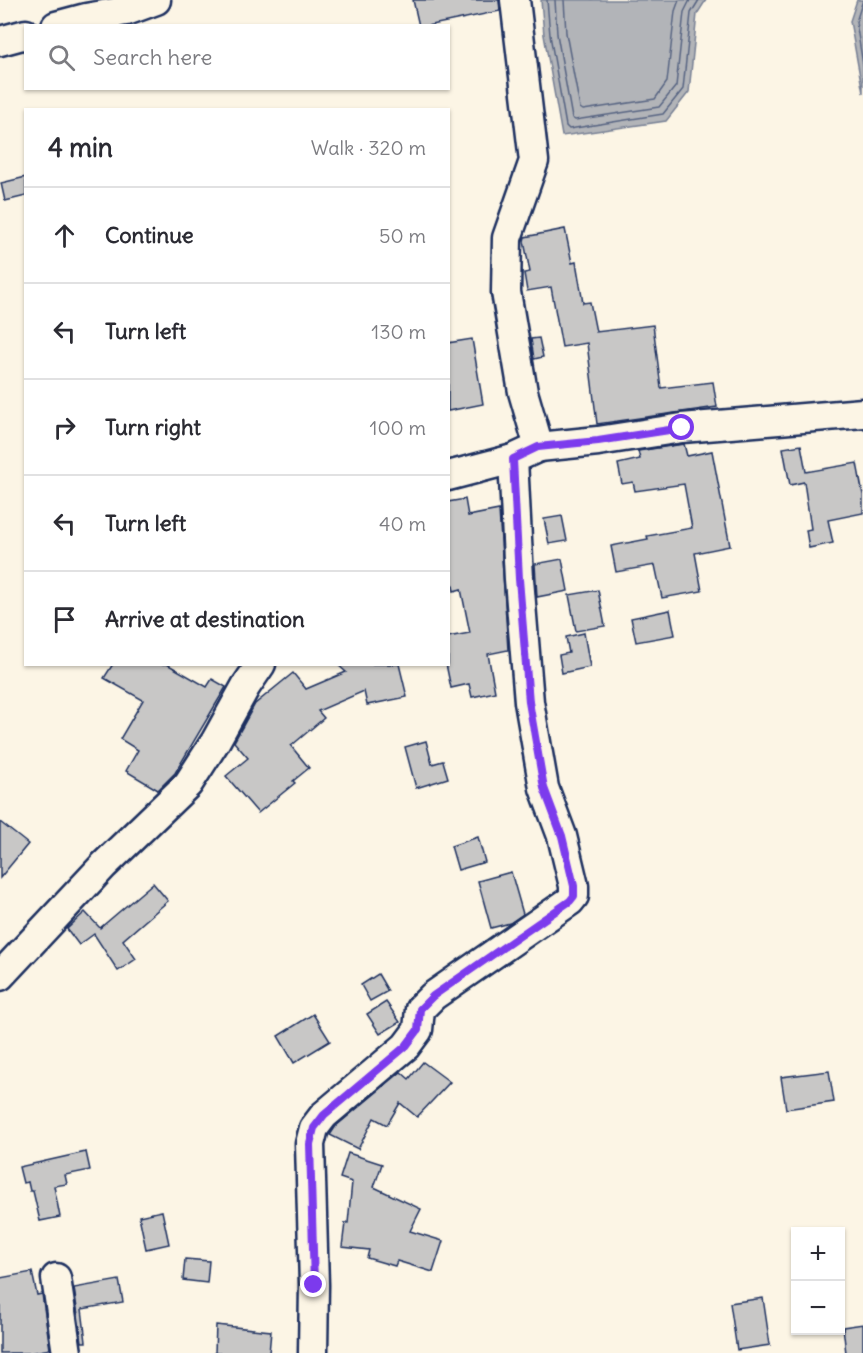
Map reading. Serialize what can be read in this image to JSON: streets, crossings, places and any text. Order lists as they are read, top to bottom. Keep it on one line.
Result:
{"page":{"search":"Search here","heading":["4 min","Walk · 320 m"],"list":[["Continue","50 m"],["Turn left","130 m"],["Turn right","100 m"],["Turn left","40 m"],"Arrive at destination"],"map_buttons":["+","−"]}}
